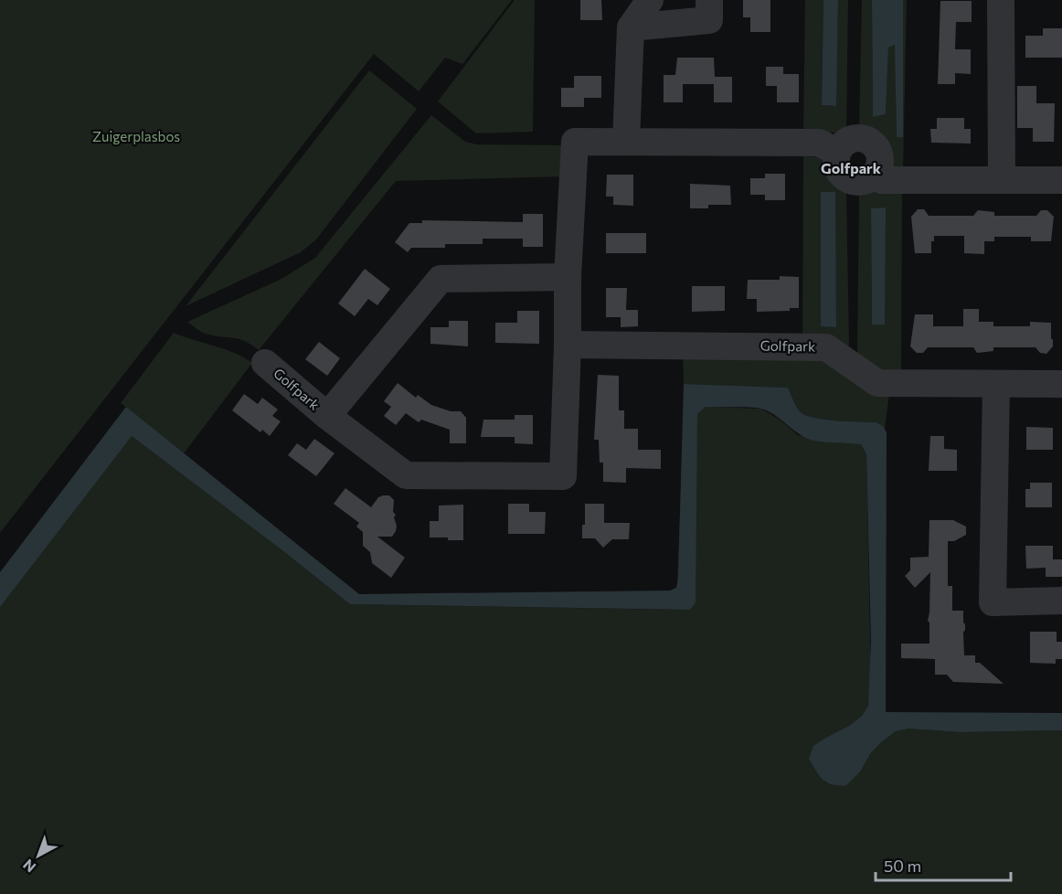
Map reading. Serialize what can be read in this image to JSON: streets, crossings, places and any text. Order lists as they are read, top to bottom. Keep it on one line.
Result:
{"streets":{"street":["Golfpark"]},"districts":["Golfpark"],"parks":["Zuigerplasbos"],"scale_bar":"50 m","north":"bottom left"}
